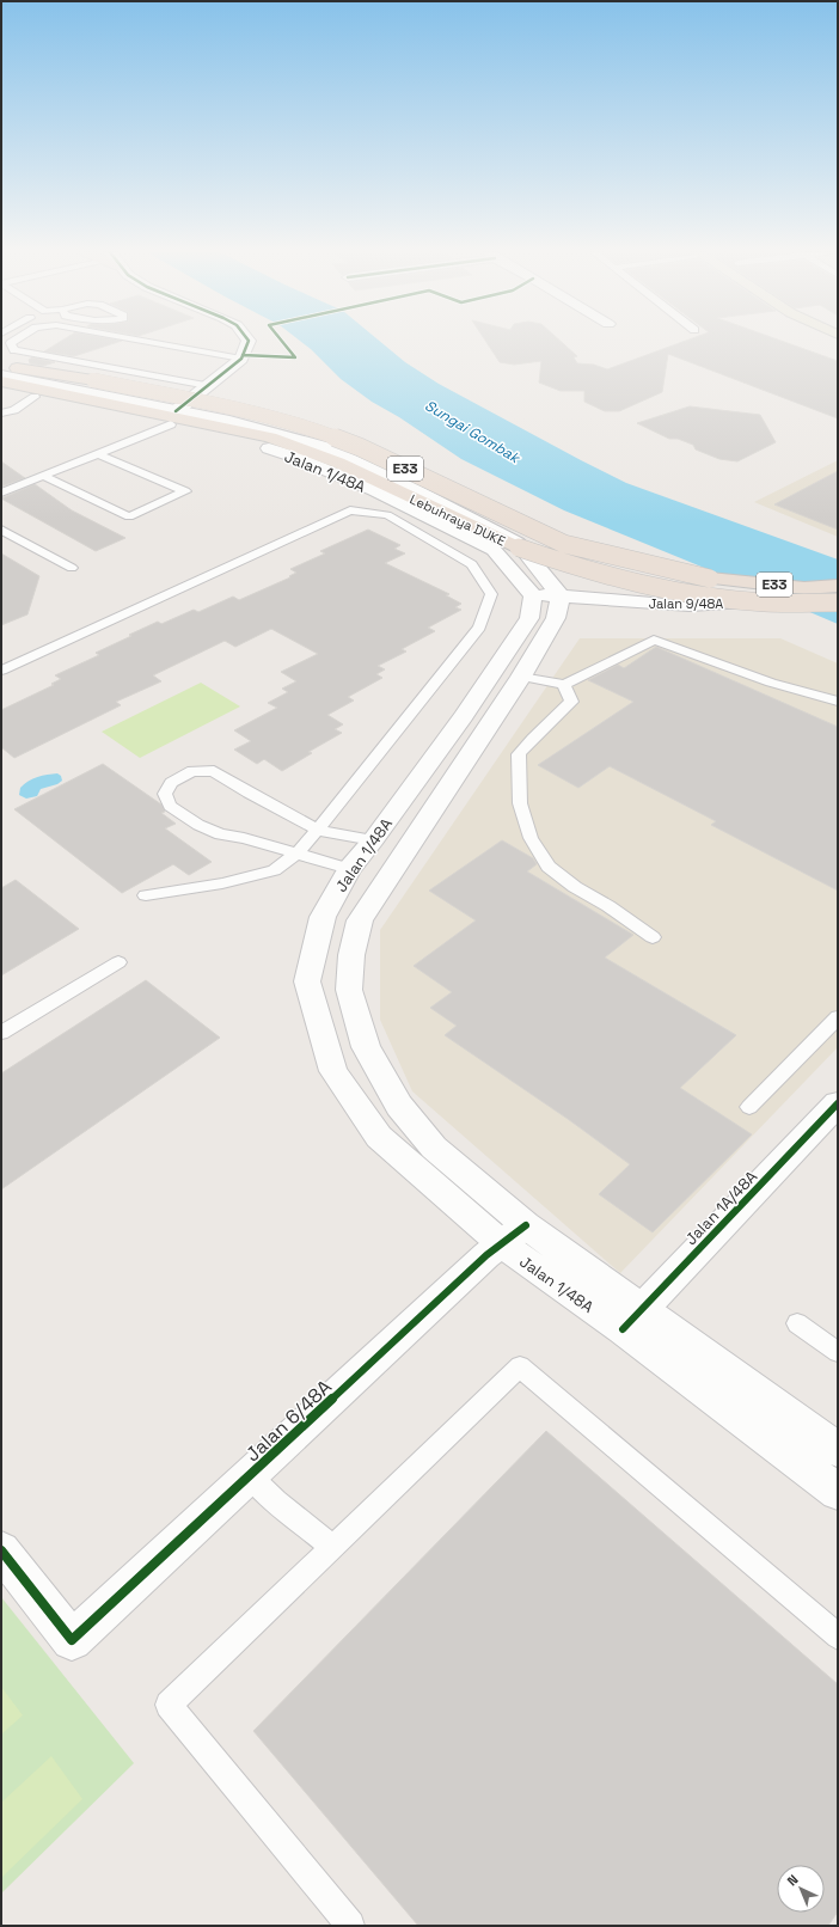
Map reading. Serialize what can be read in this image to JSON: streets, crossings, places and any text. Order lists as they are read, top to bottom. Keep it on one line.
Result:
{"streets":{"highway":["E33","Lebuhraya DUKE"],"main road":["Jalan 1/48A","Jalan 9/48A","Jalan 1A/48A","Jalan 6/48A"]},"crossings":[["Jalan 1/48A","Jalan 9/48A"],["Jalan 1/48A","Jalan 1A/48A"],["Jalan 1/48A","Jalan 6/48A"]],"water":["Sungai Gombak"],"north":"top left"}
